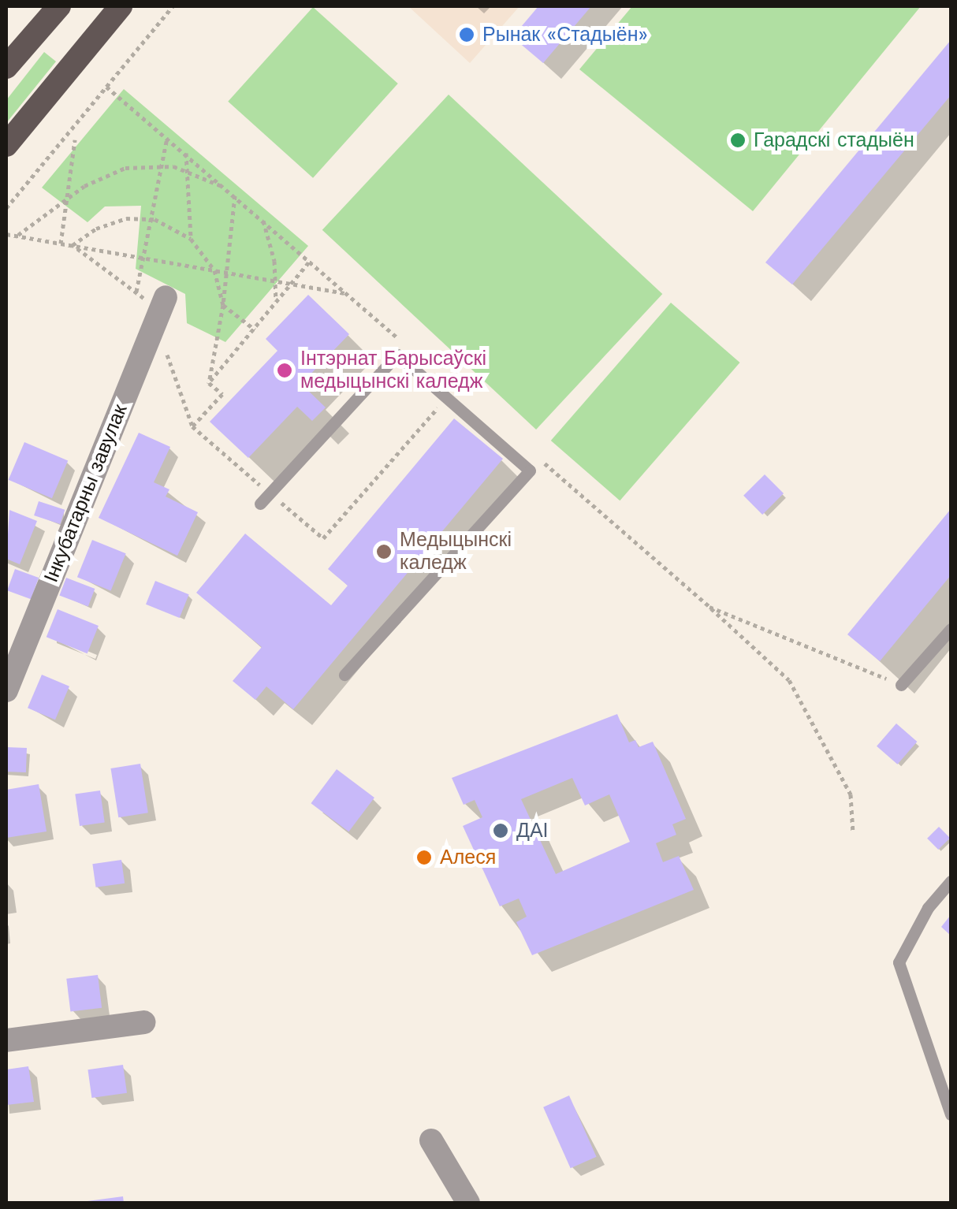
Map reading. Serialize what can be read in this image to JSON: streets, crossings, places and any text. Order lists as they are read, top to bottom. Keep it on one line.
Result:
{"streets":{"street":["Інкубатарны завулак"]},"places":["Рынак «Стадыён»","Гарадскі стадыён","Інтэрнат Барысаўскі медыцынскі каледж","Медыцынскі каледж","ДАІ","Алеся"]}
